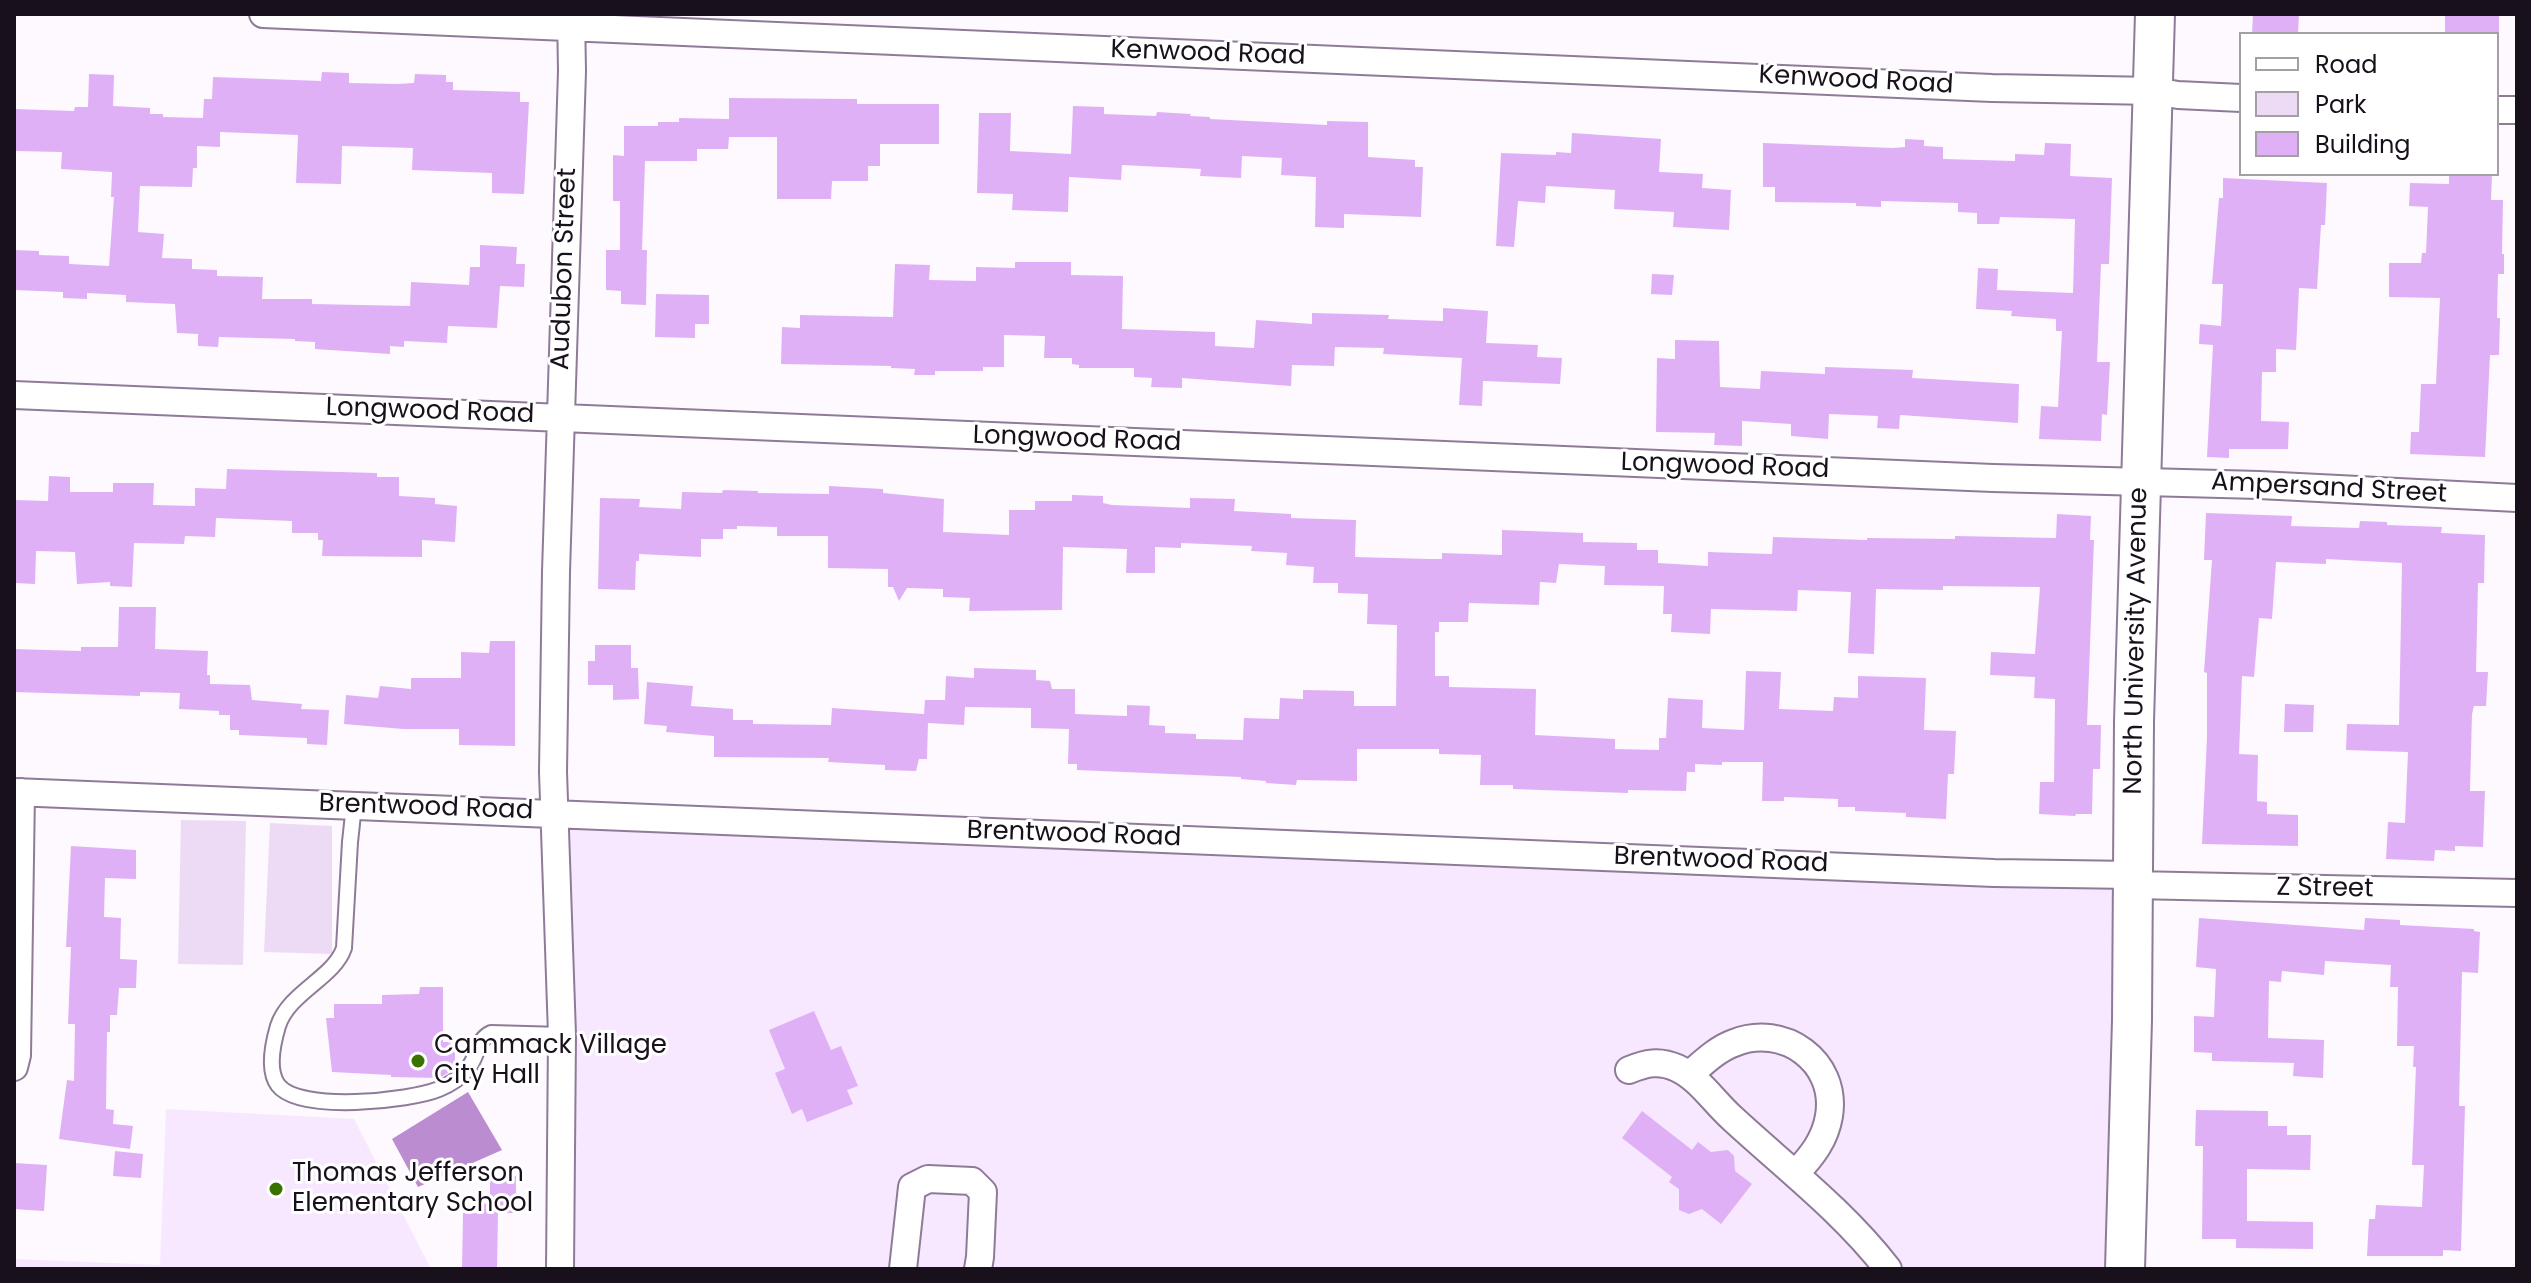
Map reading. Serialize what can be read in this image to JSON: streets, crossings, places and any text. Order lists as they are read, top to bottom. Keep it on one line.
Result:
{"streets":{"street":["Kenwood Road","Audubon Street","Longwood Road","Ampersand Street","North University Avenue","Brentwood Road","Z Street"]},"crossings":[["Kenwood Road","Audubon Street"],["Kenwood Road","North University Avenue"],["Audubon Street","Longwood Road"],["Audubon Street","Brentwood Road"],["Longwood Road","Ampersand Street"],["Longwood Road","North University Avenue"],["Ampersand Street","North University Avenue"],["North University Avenue","Brentwood Road"],["North University Avenue","Z Street"],["Brentwood Road","Z Street"]],"places":["Cammack Village City Hall","Thomas Jefferson Elementary School"],"legend":["Road","Park","Building"]}
